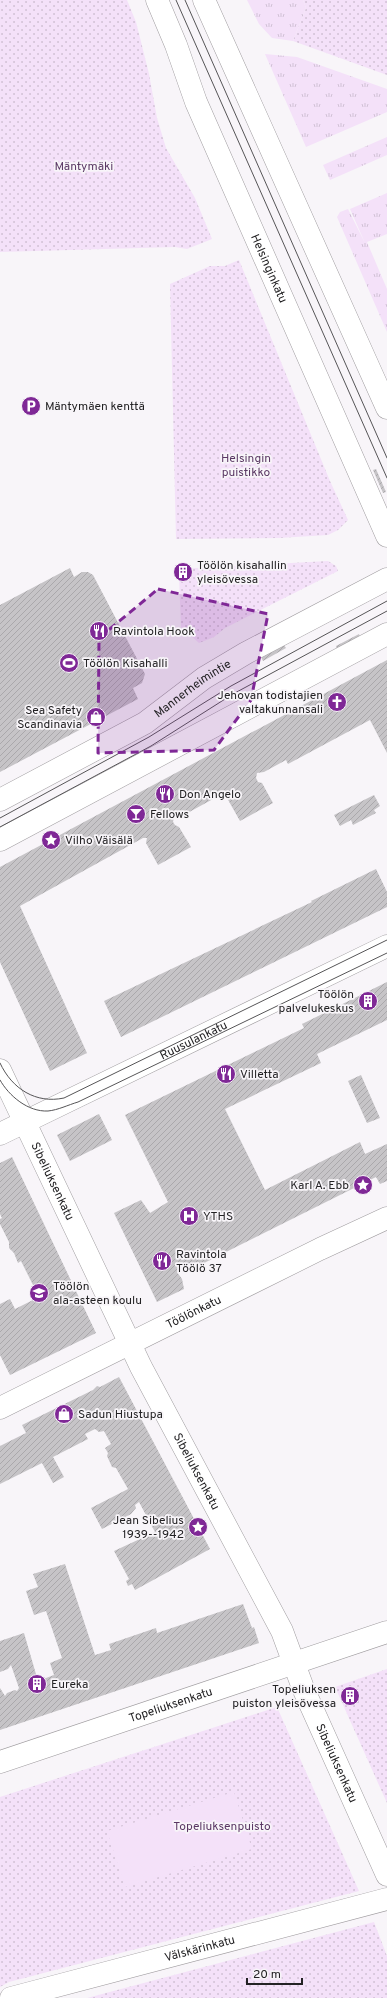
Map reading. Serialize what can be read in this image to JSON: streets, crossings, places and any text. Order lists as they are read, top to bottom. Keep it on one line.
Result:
{"streets":{"main road":["Helsinginkatu","Mannerheimintie","Ruusulankatu","Sibeliuksenkatu","Töölönkatu","Topeliuksenkatu","Välskärinkatu"]},"crossings":[["Ruusulankatu","Sibeliuksenkatu"],["Sibeliuksenkatu","Töölönkatu"],["Sibeliuksenkatu","Topeliuksenkatu"]],"parks":["Mäntymäki","Helsingin puistikko","Topeliuksenpuisto"],"places":{"parking":["Mäntymäen kenttä"],"building":["Töölön kisahallin yleisövessa","Töölön palvelukeskus","Eureka","Topeliuksen puiston yleisövessa"],"restaurant":["Ravintola Hook","Don Angelo","Villetta","Ravintola Töölö 37"],"sports":["Töölön Kisahalli"],"church":["Jehovan todistajien valtakunnansali"],"shop":["Sea Safety Scandinavia","Sadun Hiustupa"],"bar":["Fellows"],"place":["Vilho Väisälä","Karl A. Ebb","Jean Sibelius 1939--1942"],"hospital":["YTHS"],"school or university":["Töölön ala-asteen koulu"]},"scale_bar":"20 m"}
